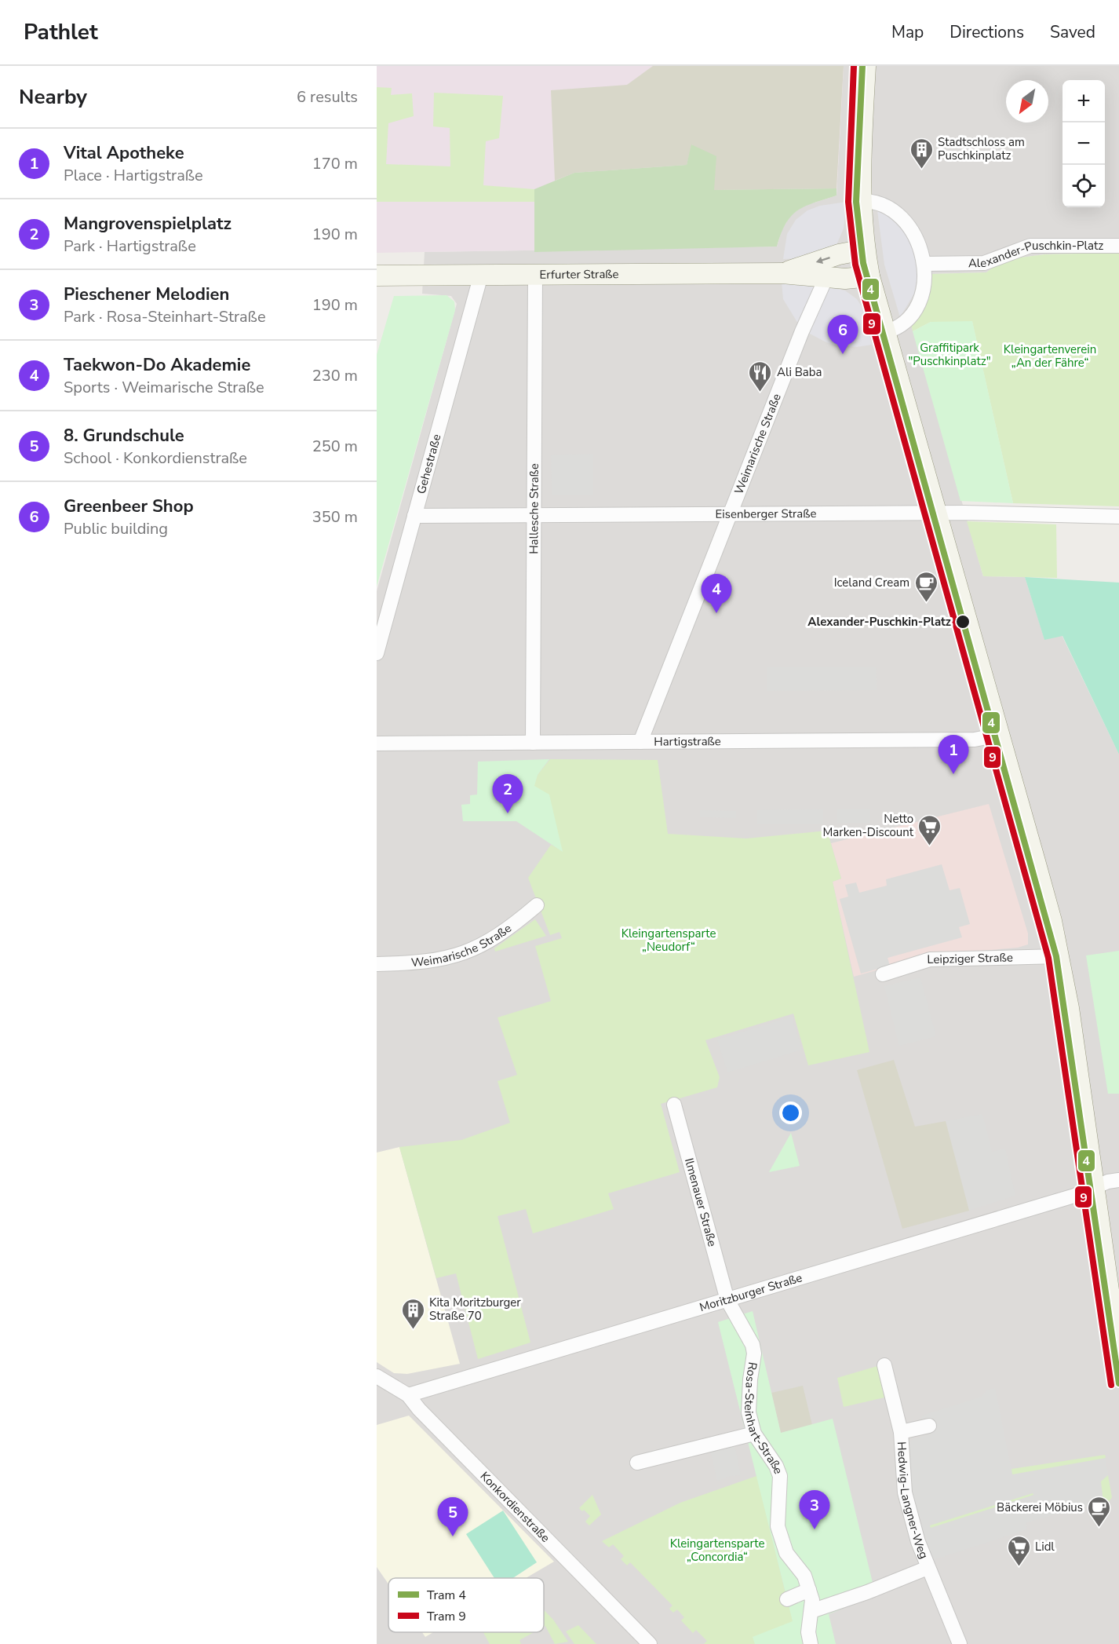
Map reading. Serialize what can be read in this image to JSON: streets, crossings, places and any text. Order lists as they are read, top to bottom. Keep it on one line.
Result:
{"streets":{"main road":["Erfurter Straße"],"street":["Alexander-Puschkin-Platz","Weimarische Straße","Gehestraße","Hallesche Straße","Eisenberger Straße","Hartigstraße","Leipziger Straße","Ilmenauer Straße","Moritzburger Straße","Rosa-Steinhart-Straße","Hedwig-Langner-Weg","Konkordienstraße"]},"crossings":[["Erfurter Straße","Weimarische Straße"],["Erfurter Straße","Gehestraße"],["Erfurter Straße","Hallesche Straße"],["Weimarische Straße","Eisenberger Straße"],["Weimarische Straße","Hartigstraße"],["Gehestraße","Eisenberger Straße"],["Hallesche Straße","Eisenberger Straße"],["Hallesche Straße","Hartigstraße"],["Ilmenauer Straße","Moritzburger Straße"],["Ilmenauer Straße","Rosa-Steinhart-Straße"],["Moritzburger Straße","Rosa-Steinhart-Straße"],["Moritzburger Straße","Konkordienstraße"],["Rosa-Steinhart-Straße","Hedwig-Langner-Weg"]],"parks":["Graffitipark \"Puschkinplatz\"","Kleingartenverein „An der Fähre“","Kleingartensparte „Neudorf“","Kleingartensparte „Concordia“"],"places":{"building":["Stadtschloss am Puschkinplatz","Kita Moritzburger Straße 70"],"restaurant":["Ali Baba"],"cafe":["Iceland Cream","Bäckerei Möbius"],"other":["Alexander-Puschkin-Platz"],"supermarket":["Netto Marken-Discount","Lidl"]},"lines":["tram line 4","tram line 9"],"legend":["Tram 4","Tram 9"],"north":"bottom left","page":{"header":"Pathlet","nav":["Map","Directions","Saved"],"heading":["Nearby","6 results"],"map_buttons":["+","−"],"list":[{"mark":"1","name":"Vital Apotheke","note":"Place · Hartigstraße","value":"170 m"},{"mark":"2","name":"Mangrovenspielplatz","note":"Park · Hartigstraße","value":"190 m"},{"mark":"3","name":"Pieschener Melodien","note":"Park · Rosa-Steinhart-Straße","value":"190 m"},{"mark":"4","name":"Taekwon-Do Akademie","note":"Sports · Weimarische Straße","value":"230 m"},{"mark":"5","name":"8. Grundschule","note":"School · Konkordienstraße","value":"250 m"},{"mark":"6","name":"Greenbeer Shop","note":"Public building","value":"350 m"}],"pins":["6","4","1","2","3","5"]}}
